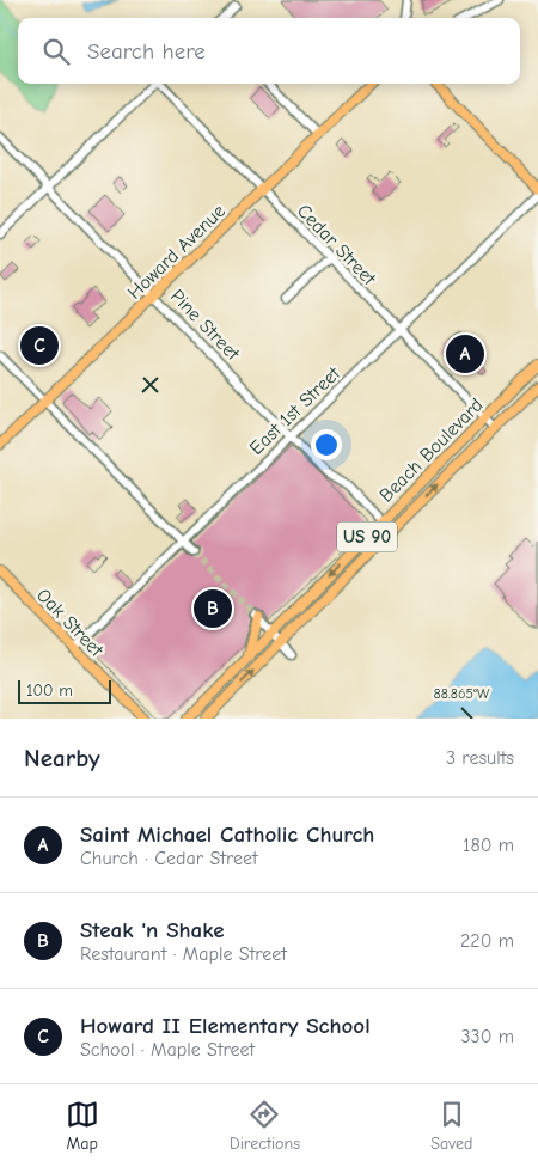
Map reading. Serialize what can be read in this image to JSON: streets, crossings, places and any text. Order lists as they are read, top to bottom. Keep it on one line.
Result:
{"streets":{"main road":["Howard Avenue","Beach Boulevard","US 90","Oak Street"],"street":["Cedar Street","Pine Street","East 1st Street"]},"crossings":[["Cedar Street","Howard Avenue"],["Cedar Street","East 1st Street"],["Cedar Street","Beach Boulevard"],["Howard Avenue","Pine Street"],["Pine Street","East 1st Street"],["Pine Street","Beach Boulevard"],["East 1st Street","Oak Street"]],"scale_bar":"100 m","page":{"search":"Search here","pins":["C","A","B"],"scale":"100 m","heading":["Nearby","3 results"],"list":[{"mark":"A","name":"Saint Michael Catholic Church","note":"Church · Cedar Street","value":"180 m"},{"mark":"B","name":"Steak 'n Shake","note":"Restaurant · Maple Street","value":"220 m"},{"mark":"C","name":"Howard II Elementary School","note":"School · Maple Street","value":"330 m"}],"nav":["Map","Directions","Saved"]},"coordinates":["88.865°W"]}
